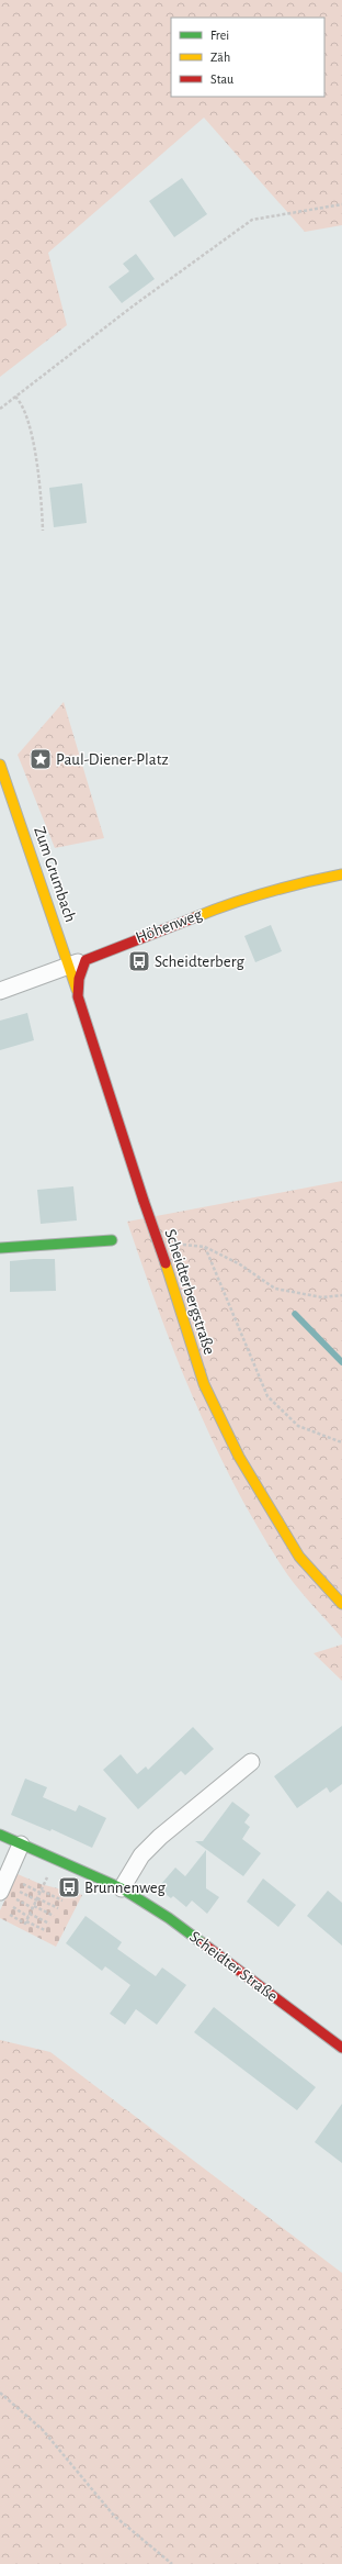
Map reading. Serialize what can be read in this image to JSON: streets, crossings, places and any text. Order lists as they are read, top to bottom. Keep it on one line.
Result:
{"streets":{"street":["Zum Grumbach","Höhenweg","Scheidterbergstraße","Scheidter Straße"]},"crossings":[["Zum Grumbach","Höhenweg"],["Zum Grumbach","Scheidterbergstraße"],["Höhenweg","Scheidterbergstraße"]],"places":{"place":["Paul-Diener-Platz"],"bus stop":["Scheidterberg","Brunnenweg"]},"legend":["Frei","Zäh","Stau"]}
